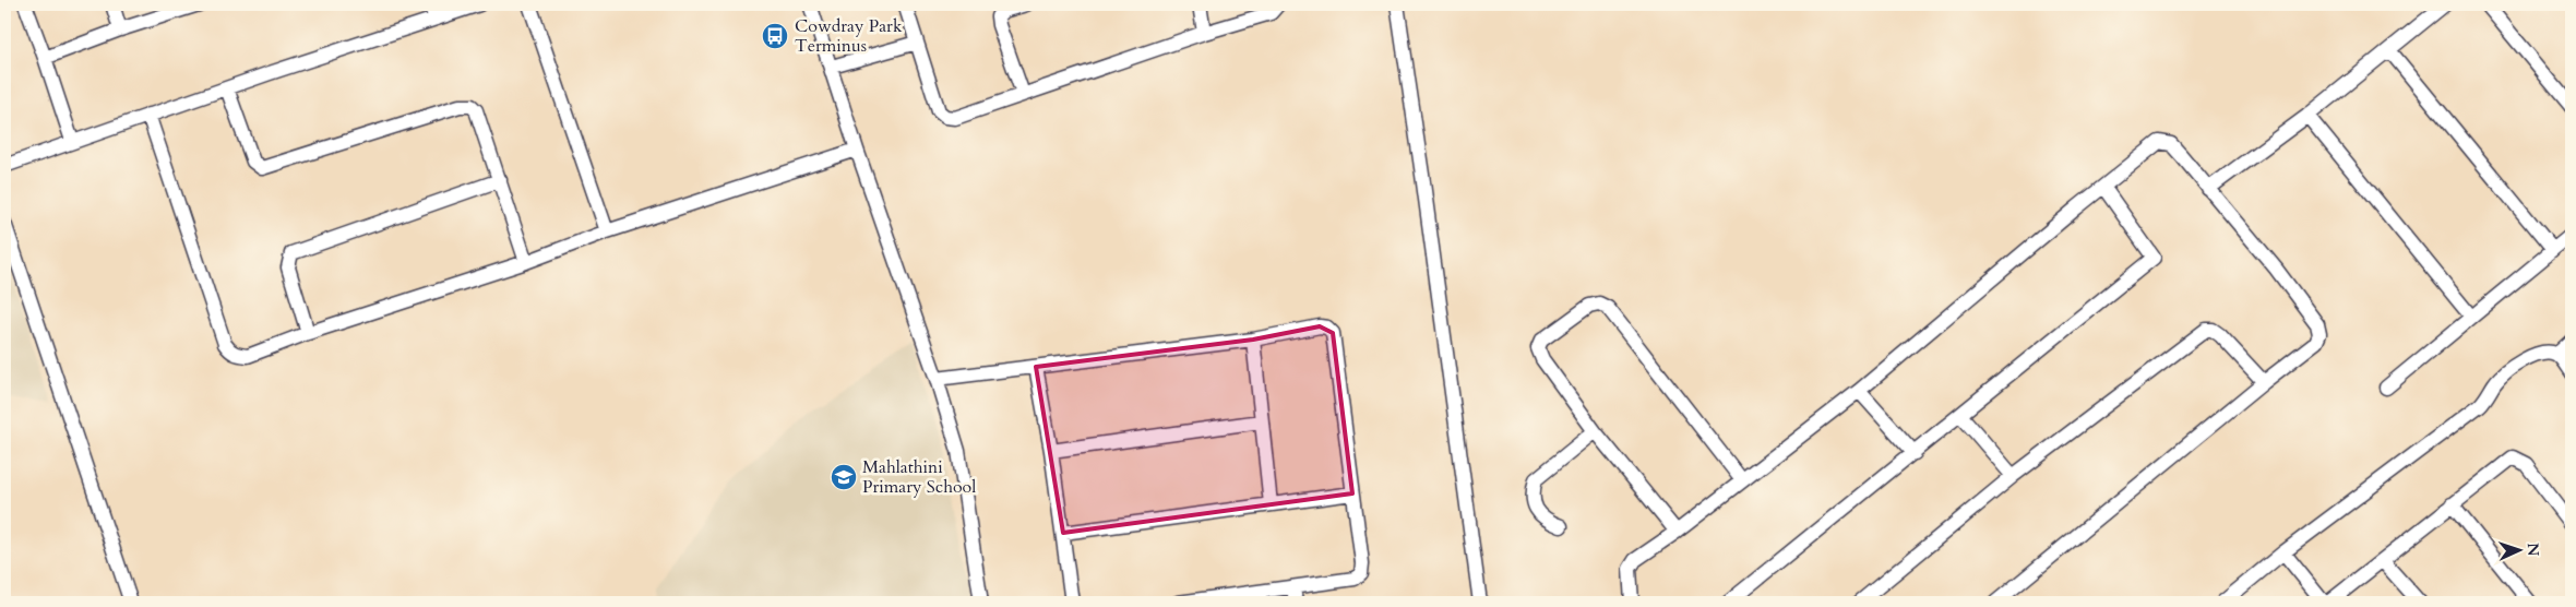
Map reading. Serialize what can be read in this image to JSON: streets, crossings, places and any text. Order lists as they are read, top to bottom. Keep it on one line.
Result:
{"places":{"bus stop":["Cowdray Park Terminus"],"school or university":["Mahlathini Primary School"]},"north":"right"}
